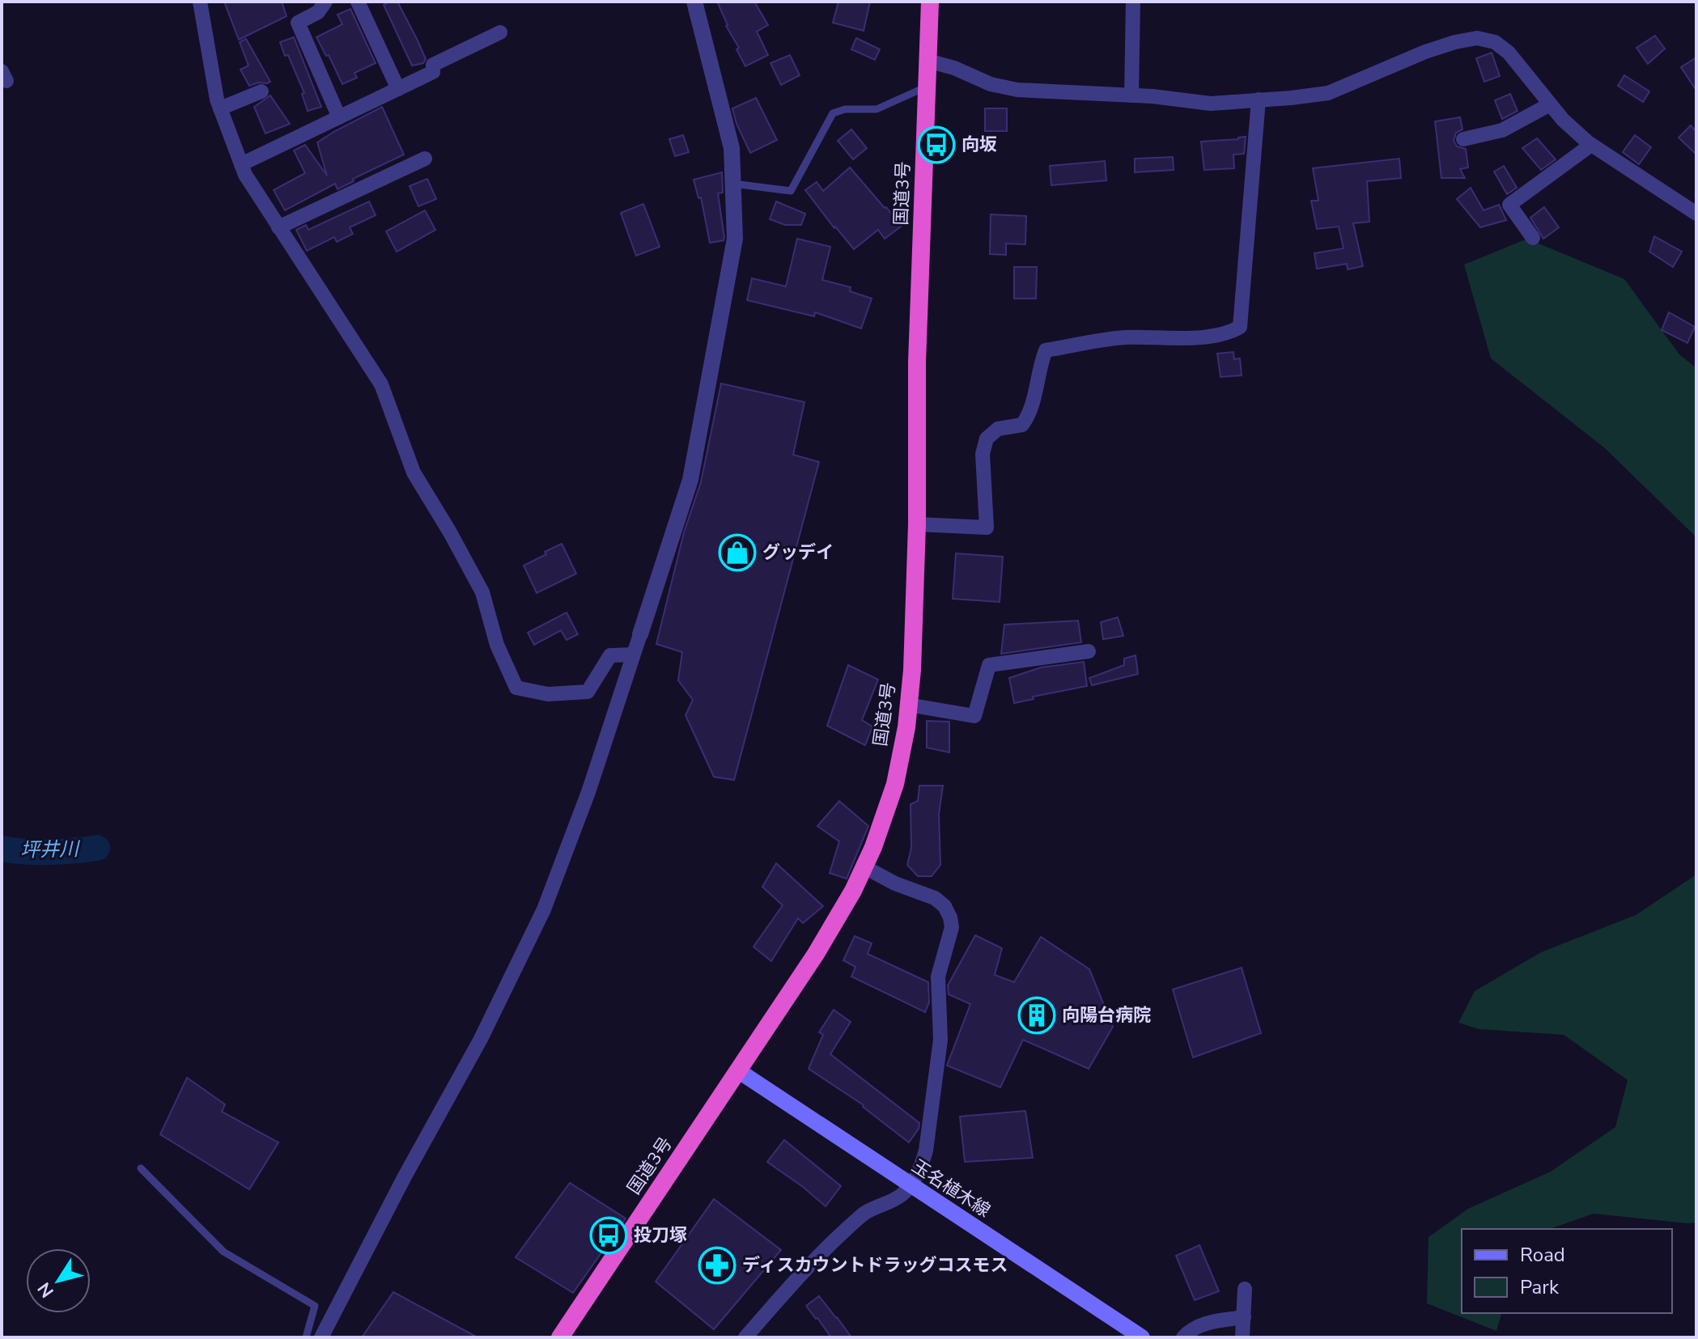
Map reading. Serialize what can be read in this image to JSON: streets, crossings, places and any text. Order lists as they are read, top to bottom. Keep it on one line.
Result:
{"streets":{"highway":["国道3号"],"main road":["玉名植木線"]},"crossings":[["国道3号","玉名植木線"]],"water":["坪井川"],"places":{"bus stop":["向坂","投刀塚"],"shop":["グッデイ"],"building":["向陽台病院"],"pharmacy":["ディスカウントドラッグコスモス"]},"legend":["Road","Park"],"north":"bottom left"}
